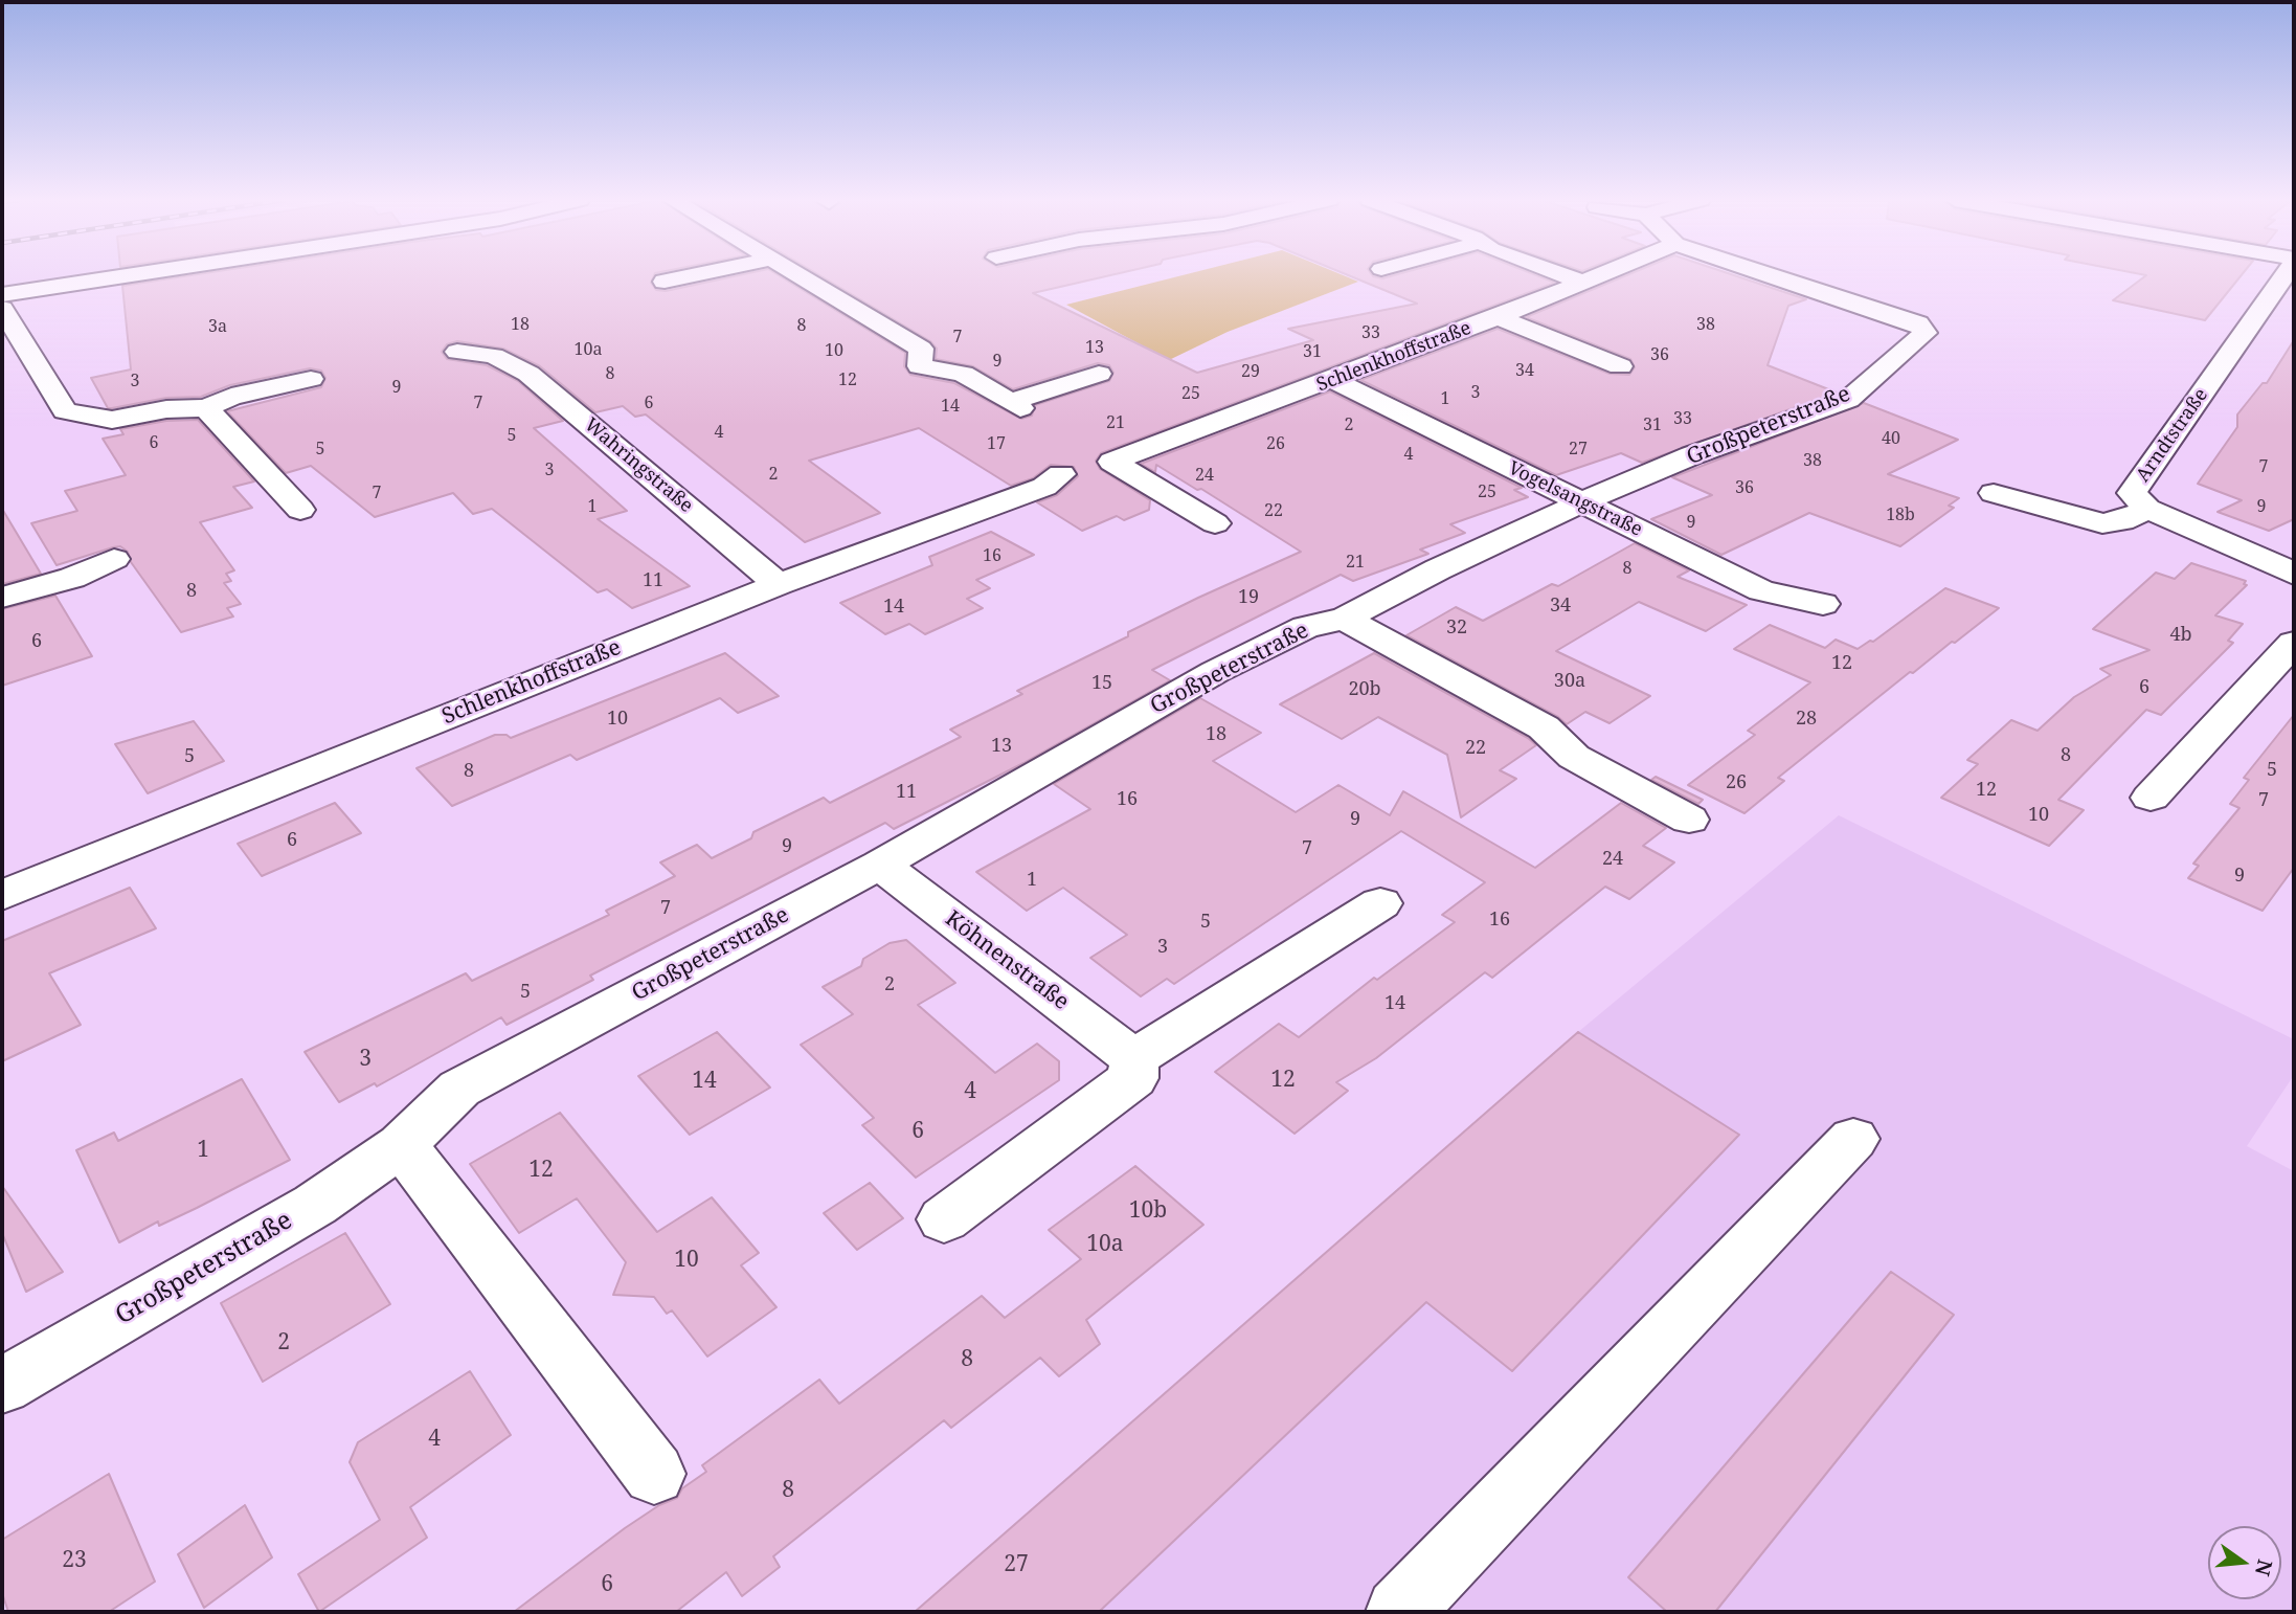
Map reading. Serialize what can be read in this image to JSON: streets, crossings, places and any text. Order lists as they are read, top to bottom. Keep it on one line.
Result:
{"streets":{"street":["Schlenkhoffstraße","Großpeterstraße","Arndtstraße","Wahringstraße","Vogelsangstraße","Köhnenstraße"]},"crossings":[["Schlenkhoffstraße","Wahringstraße"],["Schlenkhoffstraße","Vogelsangstraße"],["Großpeterstraße","Vogelsangstraße"],["Großpeterstraße","Köhnenstraße"]],"house_numbers":["18","38","8","3a","33","7","13","10a","10","31","36","9","34","29","8","12","3","9","3","25","1","7","6","14","33","21","2","31","4","5","40","6","17","26","5","27","4","38","7","3","2","24","36","25","7","1","9","22","18b","9","16","21","8","11","8","19","34","14","32","4b","6","12","30a","15","6","20b","10","28","18","13","22","8","5","5","8","26","12","11","16","7","10","9","6","9","7","24","9","1","7","16","5","3","2","5","14","3","12","14","4","6","1","12","10b","10a","10","2","8","4","8","23","27","6"],"north":"right"}
